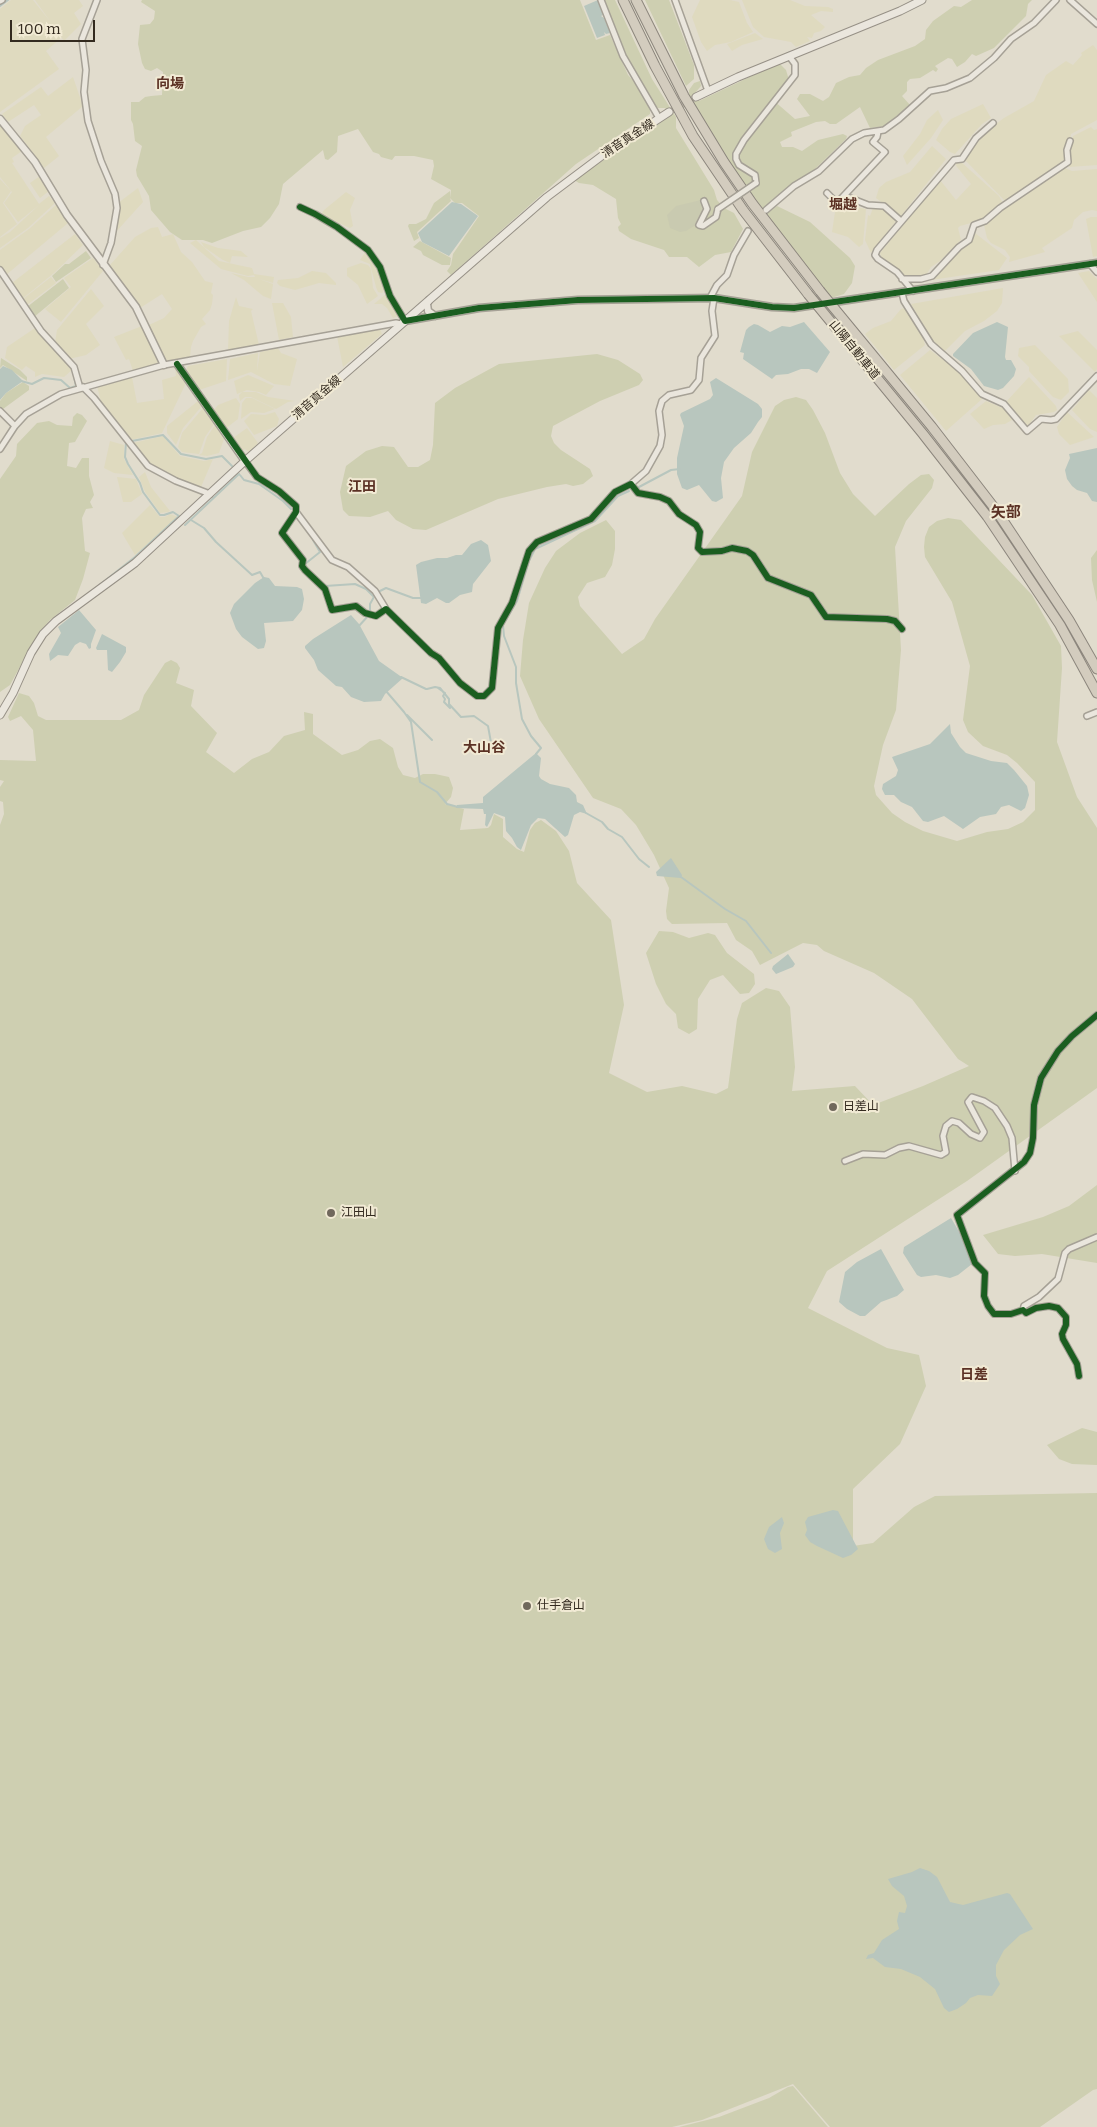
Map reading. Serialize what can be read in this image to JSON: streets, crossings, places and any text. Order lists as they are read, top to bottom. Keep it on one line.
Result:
{"streets":{"highway":["山陽自動車道"],"main road":["清音真金線"]},"districts":["向場","堀越","江田","矢部","大山谷","日差"],"places":["日差山","江田山","仕手倉山"],"scale_bar":"100 m"}
